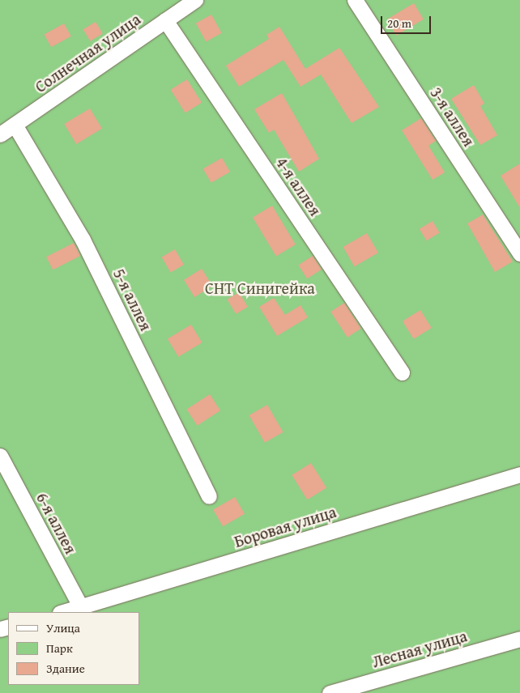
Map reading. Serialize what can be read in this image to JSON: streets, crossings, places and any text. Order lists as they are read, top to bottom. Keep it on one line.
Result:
{"streets":{"street":["Солнечная улица","3-я аллея","4-я аллея","5-я аллея","6-я аллея","Боровая улица","Лесная улица"]},"crossings":[["Солнечная улица","4-я аллея"],["Солнечная улица","5-я аллея"],["6-я аллея","Боровая улица"]],"parks":["СНТ Синигейка"],"legend":["Улица","Парк","Здание"],"scale_bar":"20 m"}
